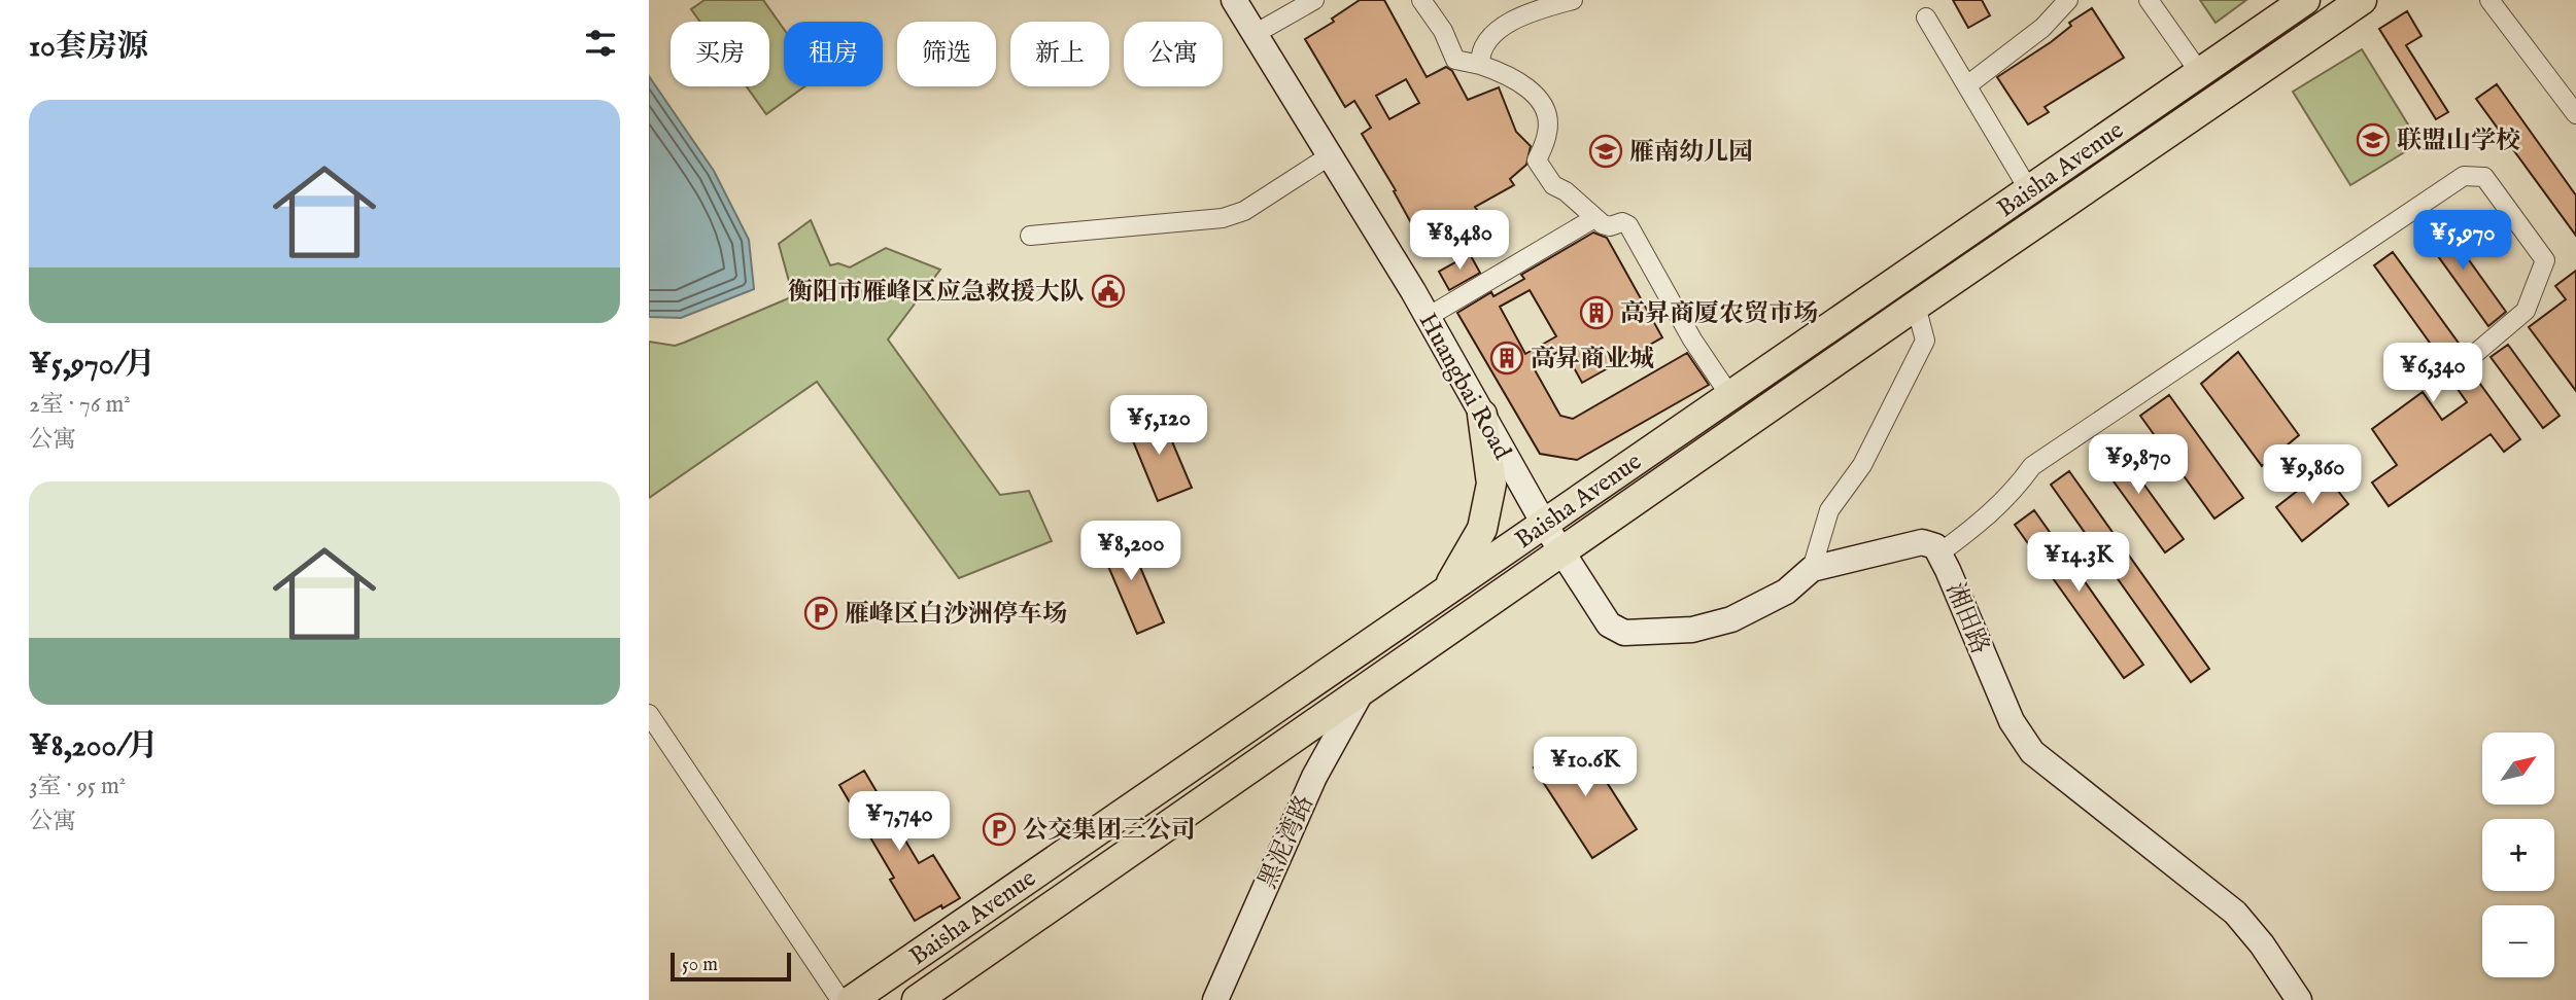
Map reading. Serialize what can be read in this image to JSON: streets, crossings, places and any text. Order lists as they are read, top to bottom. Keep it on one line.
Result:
{"streets":{"main road":["Baisha Avenue"],"street":["Huangbai Road","湘田路","黑泥湾路"]},"crossings":[["Baisha Avenue","Huangbai Road"],["Baisha Avenue","湘田路"],["Baisha Avenue","黑泥湾路"],["Huangbai Road","湘田路"]],"places":{"school or university":["联盟山学校","雁南幼儿园"],"public building":["衡阳市雁峰区应急救援大队"],"building":["高昇商厦农贸市场","高昇商业城"],"parking":["雁峰区白沙洲停车场","公交集团三公司"]},"scale_bar":"50 m","north":"top right","page":{"heading":"10套房源","chip":["买房","租房","筛选","新上","公寓"],"list":[{"name":"¥5,970/月","note":"2室 · 76 m² · 公寓"},{"name":"¥8,200/月","note":"3室 · 95 m² · 公寓"}],"price":["¥8,480","¥5,970","¥6,340","¥5,120","¥9,870","¥9,860","¥8,200","¥14.3K","¥10.6K","¥7,740"],"map_buttons":["+","−"],"scale":"50 m"}}
